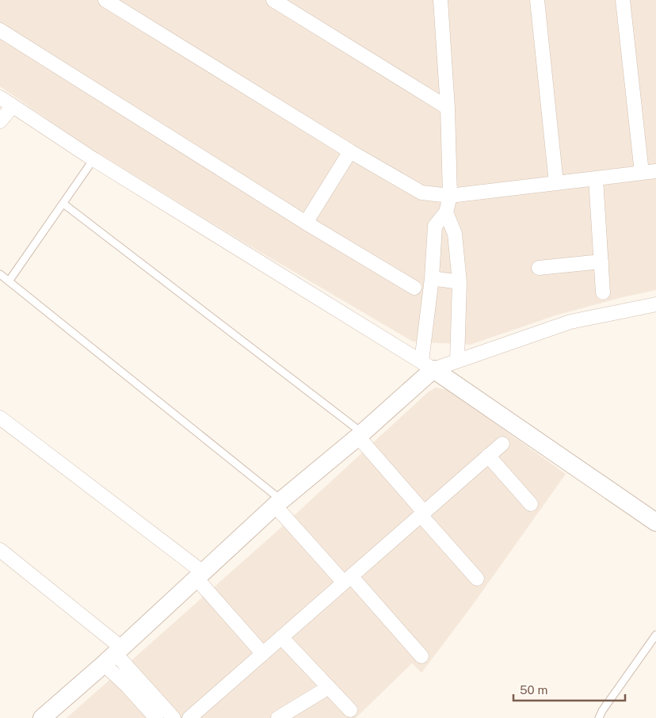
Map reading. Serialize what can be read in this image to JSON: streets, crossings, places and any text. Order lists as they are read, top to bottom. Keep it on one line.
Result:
{"scale_bar":"50 m"}
